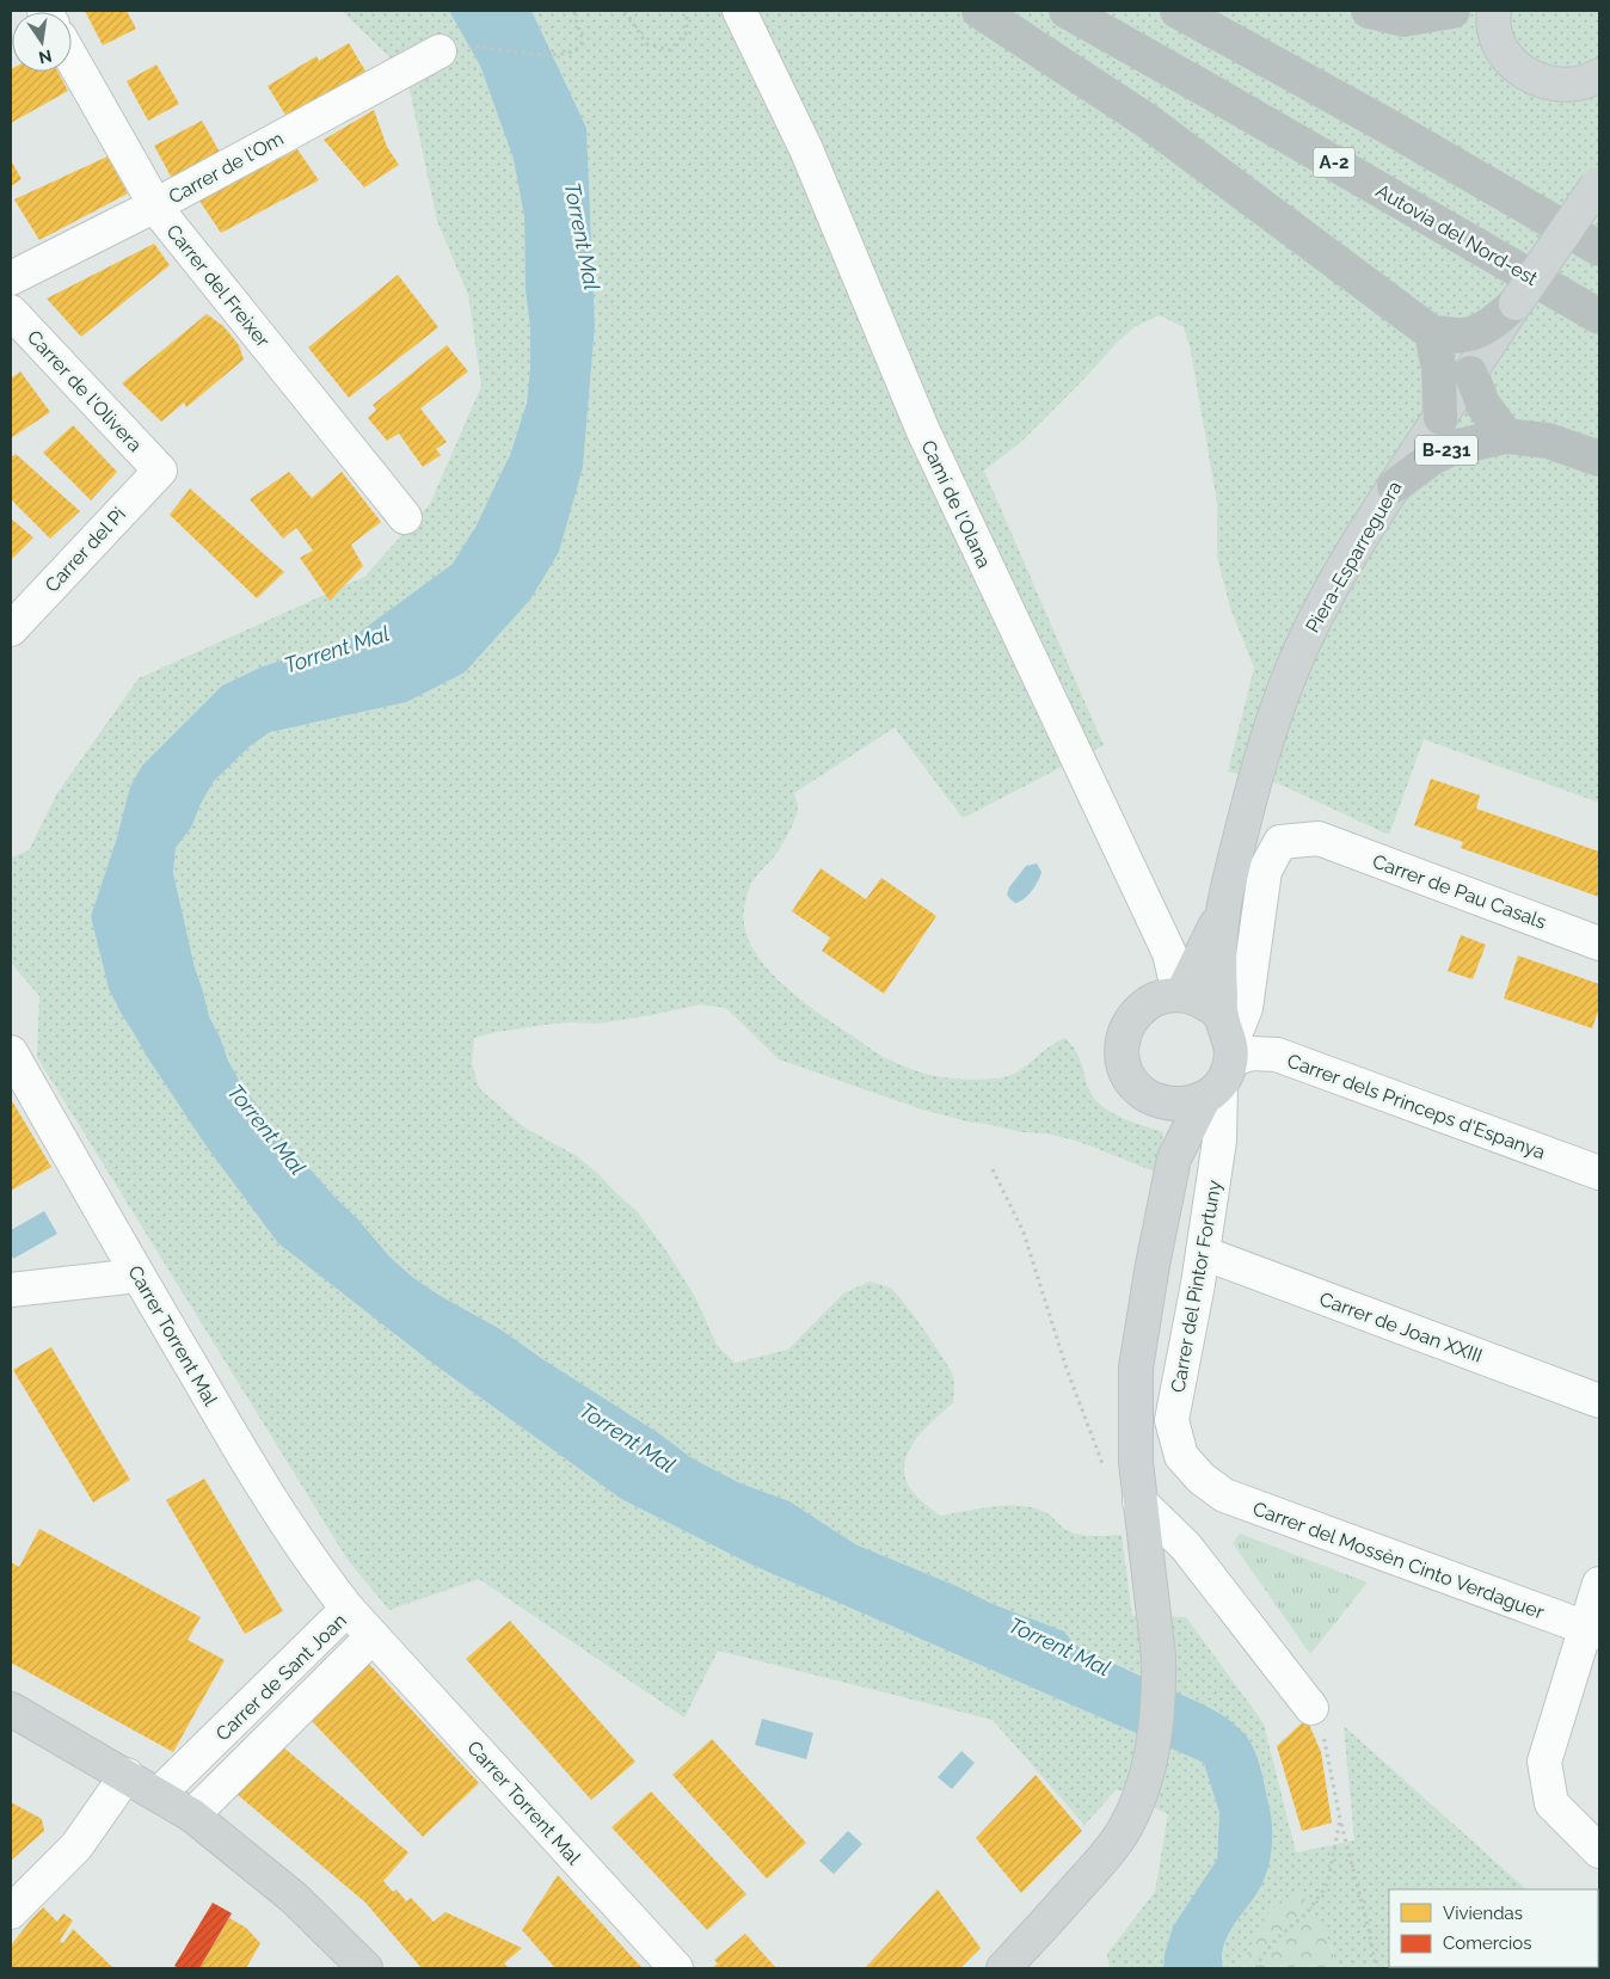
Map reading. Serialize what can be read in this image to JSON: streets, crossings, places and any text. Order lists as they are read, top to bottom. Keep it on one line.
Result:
{"streets":{"highway":["A-2","Autovia del Nord-est","B-231"],"main road":["Piera-Esparreguera"],"street":["Carrer de l'Om","Carrer del Freixer","Carrer de l'Olivera","Camí de l'Olana","Carrer del Pi","Carrer de Pau Casals","Carrer dels Princeps d'Espanya","Carrer del Pintor Fortuny","Carrer de Joan XXIII","Carrer Torrent Mal","Carrer del Mossèn Cinto Verdaguer","Carrer de Sant Joan"]},"crossings":[["Carrer de l'Om","Carrer del Freixer"],["Carrer de l'Olivera","Carrer del Pi"],["B-231","Camí de l'Olana"],["B-231","Piera-Esparreguera"],["B-231","Carrer dels Princeps d'Espanya"],["B-231","Carrer del Pintor Fortuny"],["Camí de l'Olana","Piera-Esparreguera"],["Camí de l'Olana","Carrer dels Princeps d'Espanya"],["Camí de l'Olana","Carrer del Pintor Fortuny"],["Piera-Esparreguera","Carrer dels Princeps d'Espanya"],["Piera-Esparreguera","Carrer del Pintor Fortuny"],["Carrer de Pau Casals","Carrer del Pintor Fortuny"],["Carrer dels Princeps d'Espanya","Carrer del Pintor Fortuny"],["Carrer del Pintor Fortuny","Carrer de Joan XXIII"],["Carrer del Pintor Fortuny","Carrer del Mossèn Cinto Verdaguer"],["Carrer Torrent Mal","Carrer de Sant Joan"]],"water":["Torrent Mal"],"legend":["Viviendas","Comercios"],"north":"bottom"}
